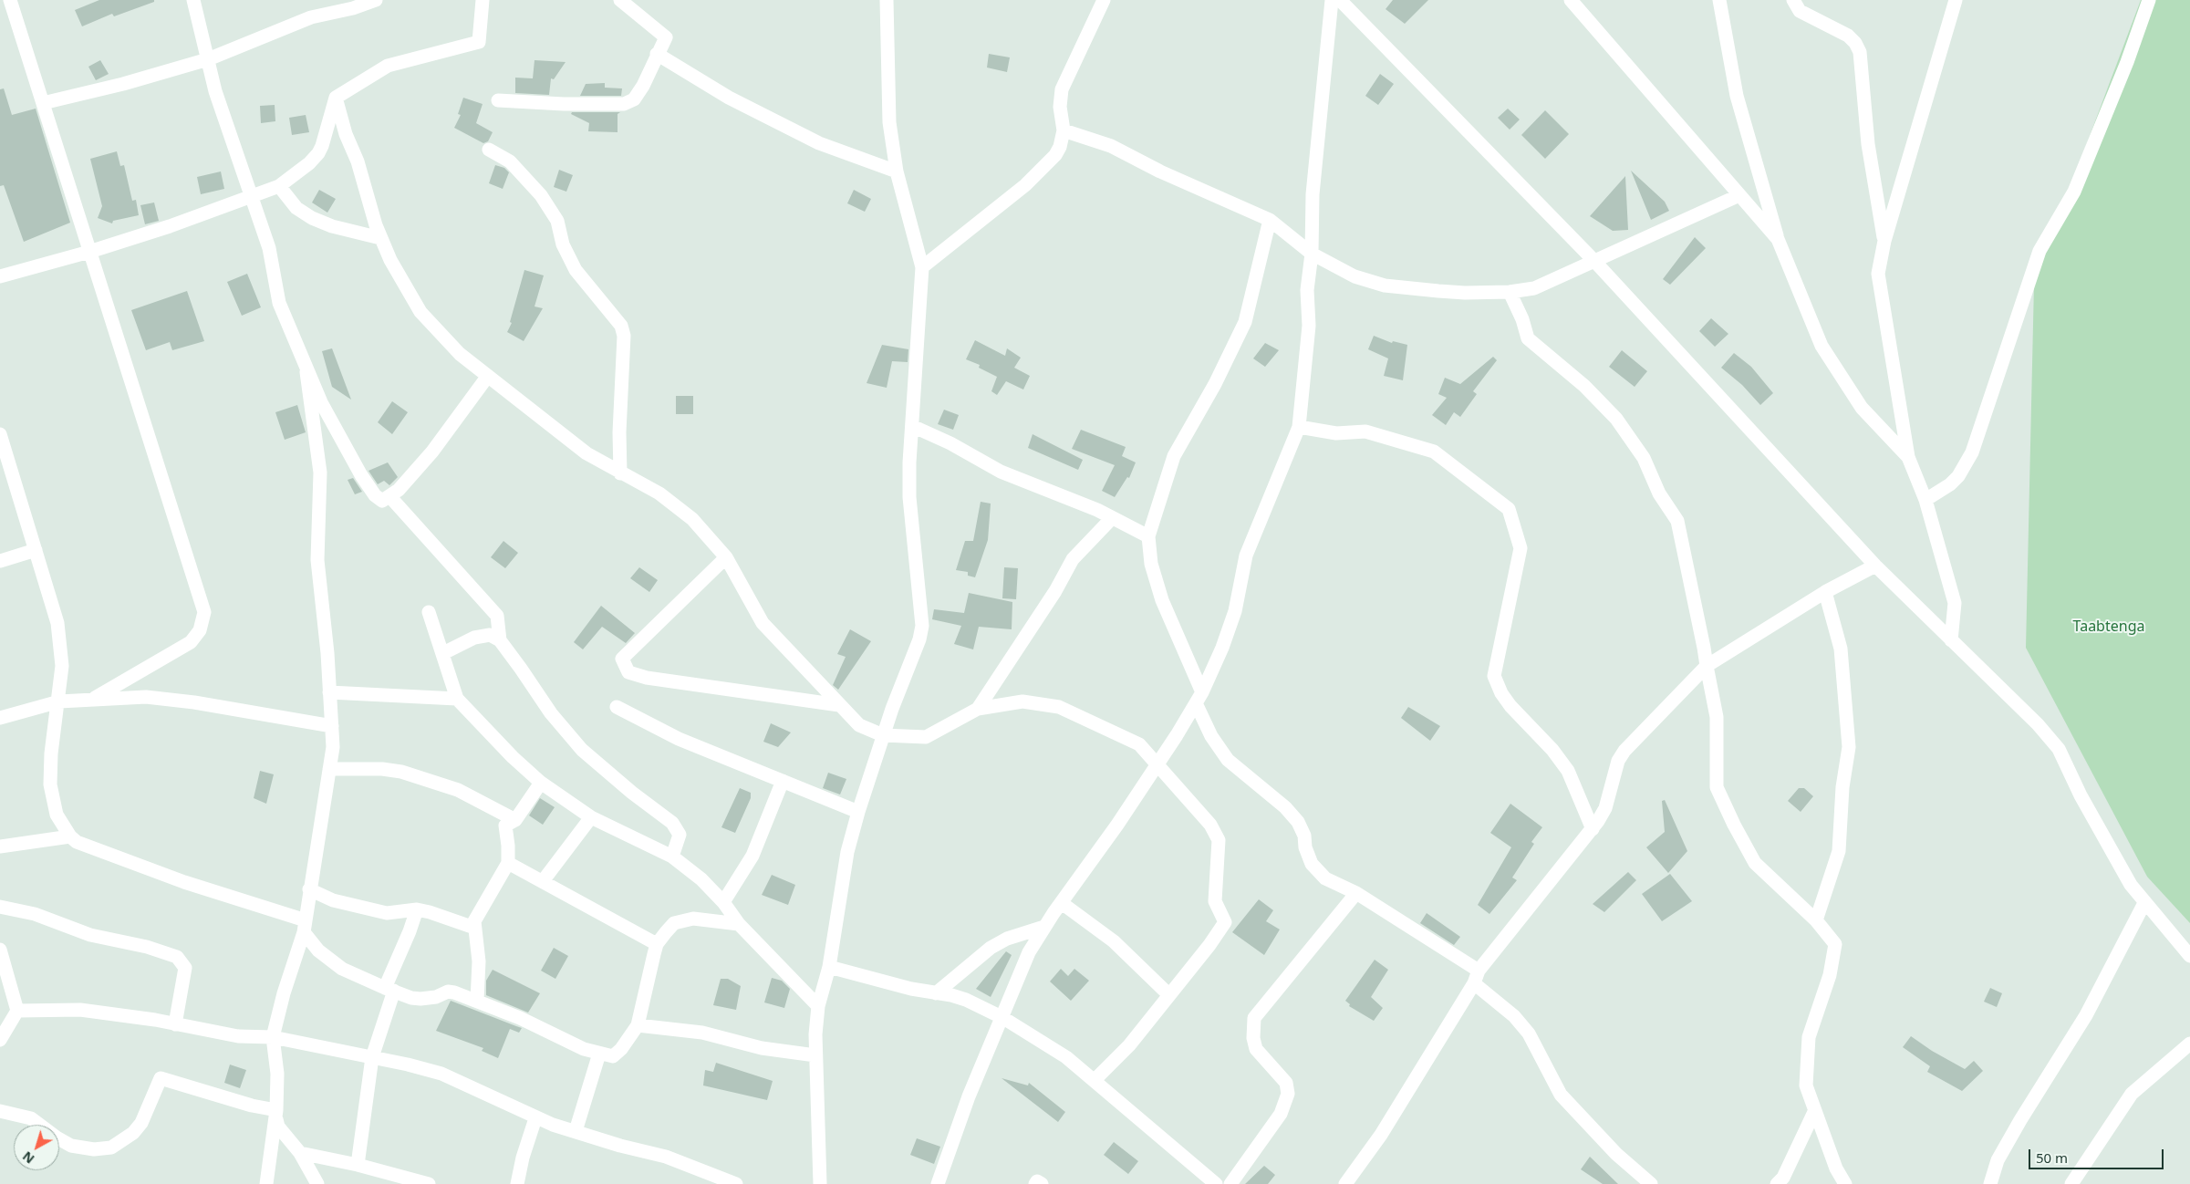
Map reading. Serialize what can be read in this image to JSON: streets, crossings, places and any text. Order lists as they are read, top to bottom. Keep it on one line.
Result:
{"parks":["Taabtenga"],"scale_bar":"50 m","north":"bottom left"}
